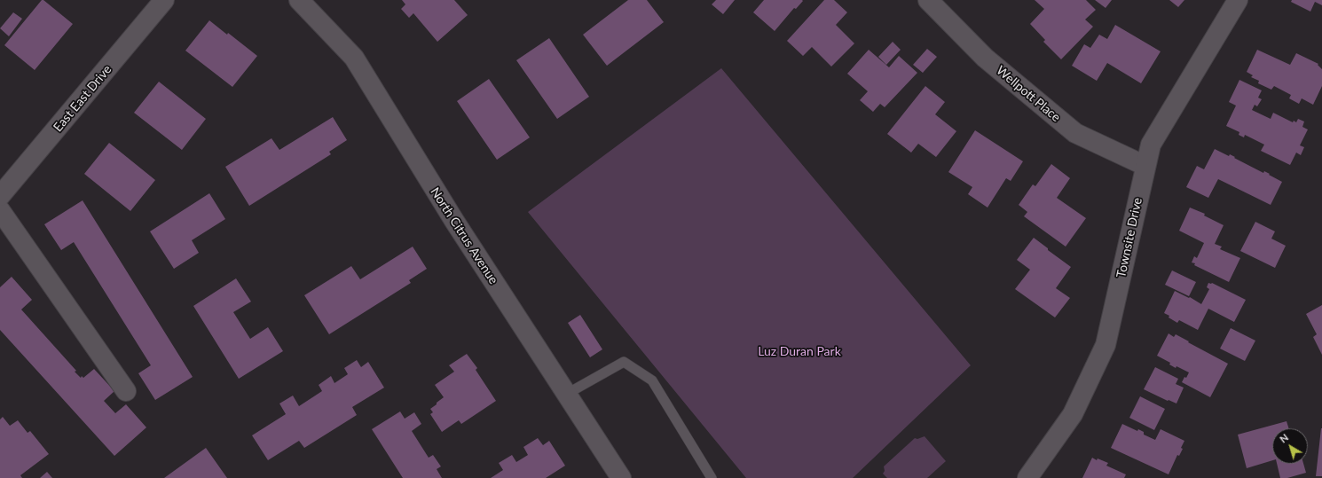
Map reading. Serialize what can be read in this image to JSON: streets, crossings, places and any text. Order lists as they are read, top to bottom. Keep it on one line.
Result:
{"streets":{"street":["Wellpott Place","East East Drive","North Citrus Avenue","Townsite Drive"]},"crossings":[["Wellpott Place","Townsite Drive"]],"parks":["Luz Duran Park"],"north":"top left"}
